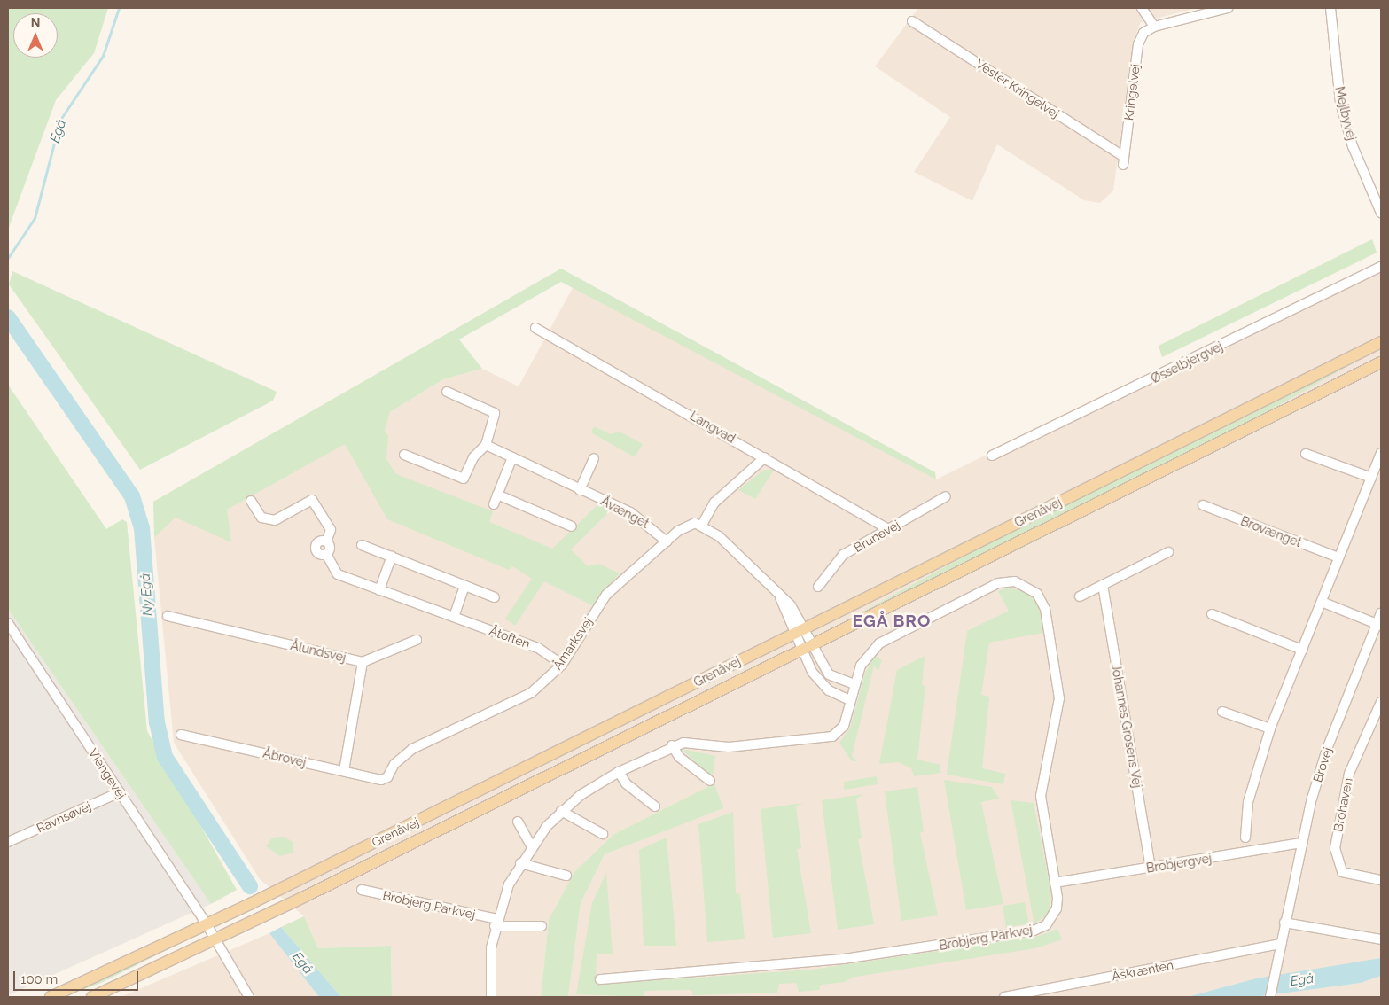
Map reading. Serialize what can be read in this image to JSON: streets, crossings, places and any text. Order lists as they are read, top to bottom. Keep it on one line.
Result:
{"streets":{"main road":["Grenåvej"],"street":["Vester Kringelvej","Kringelvej","Mejlbyvej","Øsselbjergvej","Langvad","Åvænget","Brovænget","Brunevej","Åtoften","Åmarksvej","Ålundsvej","Johannes Grosens Vej","Åbrovej","Brovej","Viengevej","Brohaven","Ravnsøvej","Brobjergvej","Brobjerg Parkvej","Åskrænten"]},"crossings":[["Vester Kringelvej","Kringelvej"],["Langvad","Brunevej"],["Åvænget","Åmarksvej"],["Grenåvej","Viengevej"],["Åtoften","Åmarksvej"],["Åmarksvej","Åbrovej"],["Ålundsvej","Åbrovej"],["Johannes Grosens Vej","Brobjergvej"],["Brovej","Brobjergvej"],["Brovej","Åskrænten"],["Viengevej","Ravnsøvej"],["Brobjergvej","Brobjerg Parkvej"]],"districts":["EGÅ BRO"],"water":["Egå","Ny Egå"],"scale_bar":"100 m","north":"top"}
